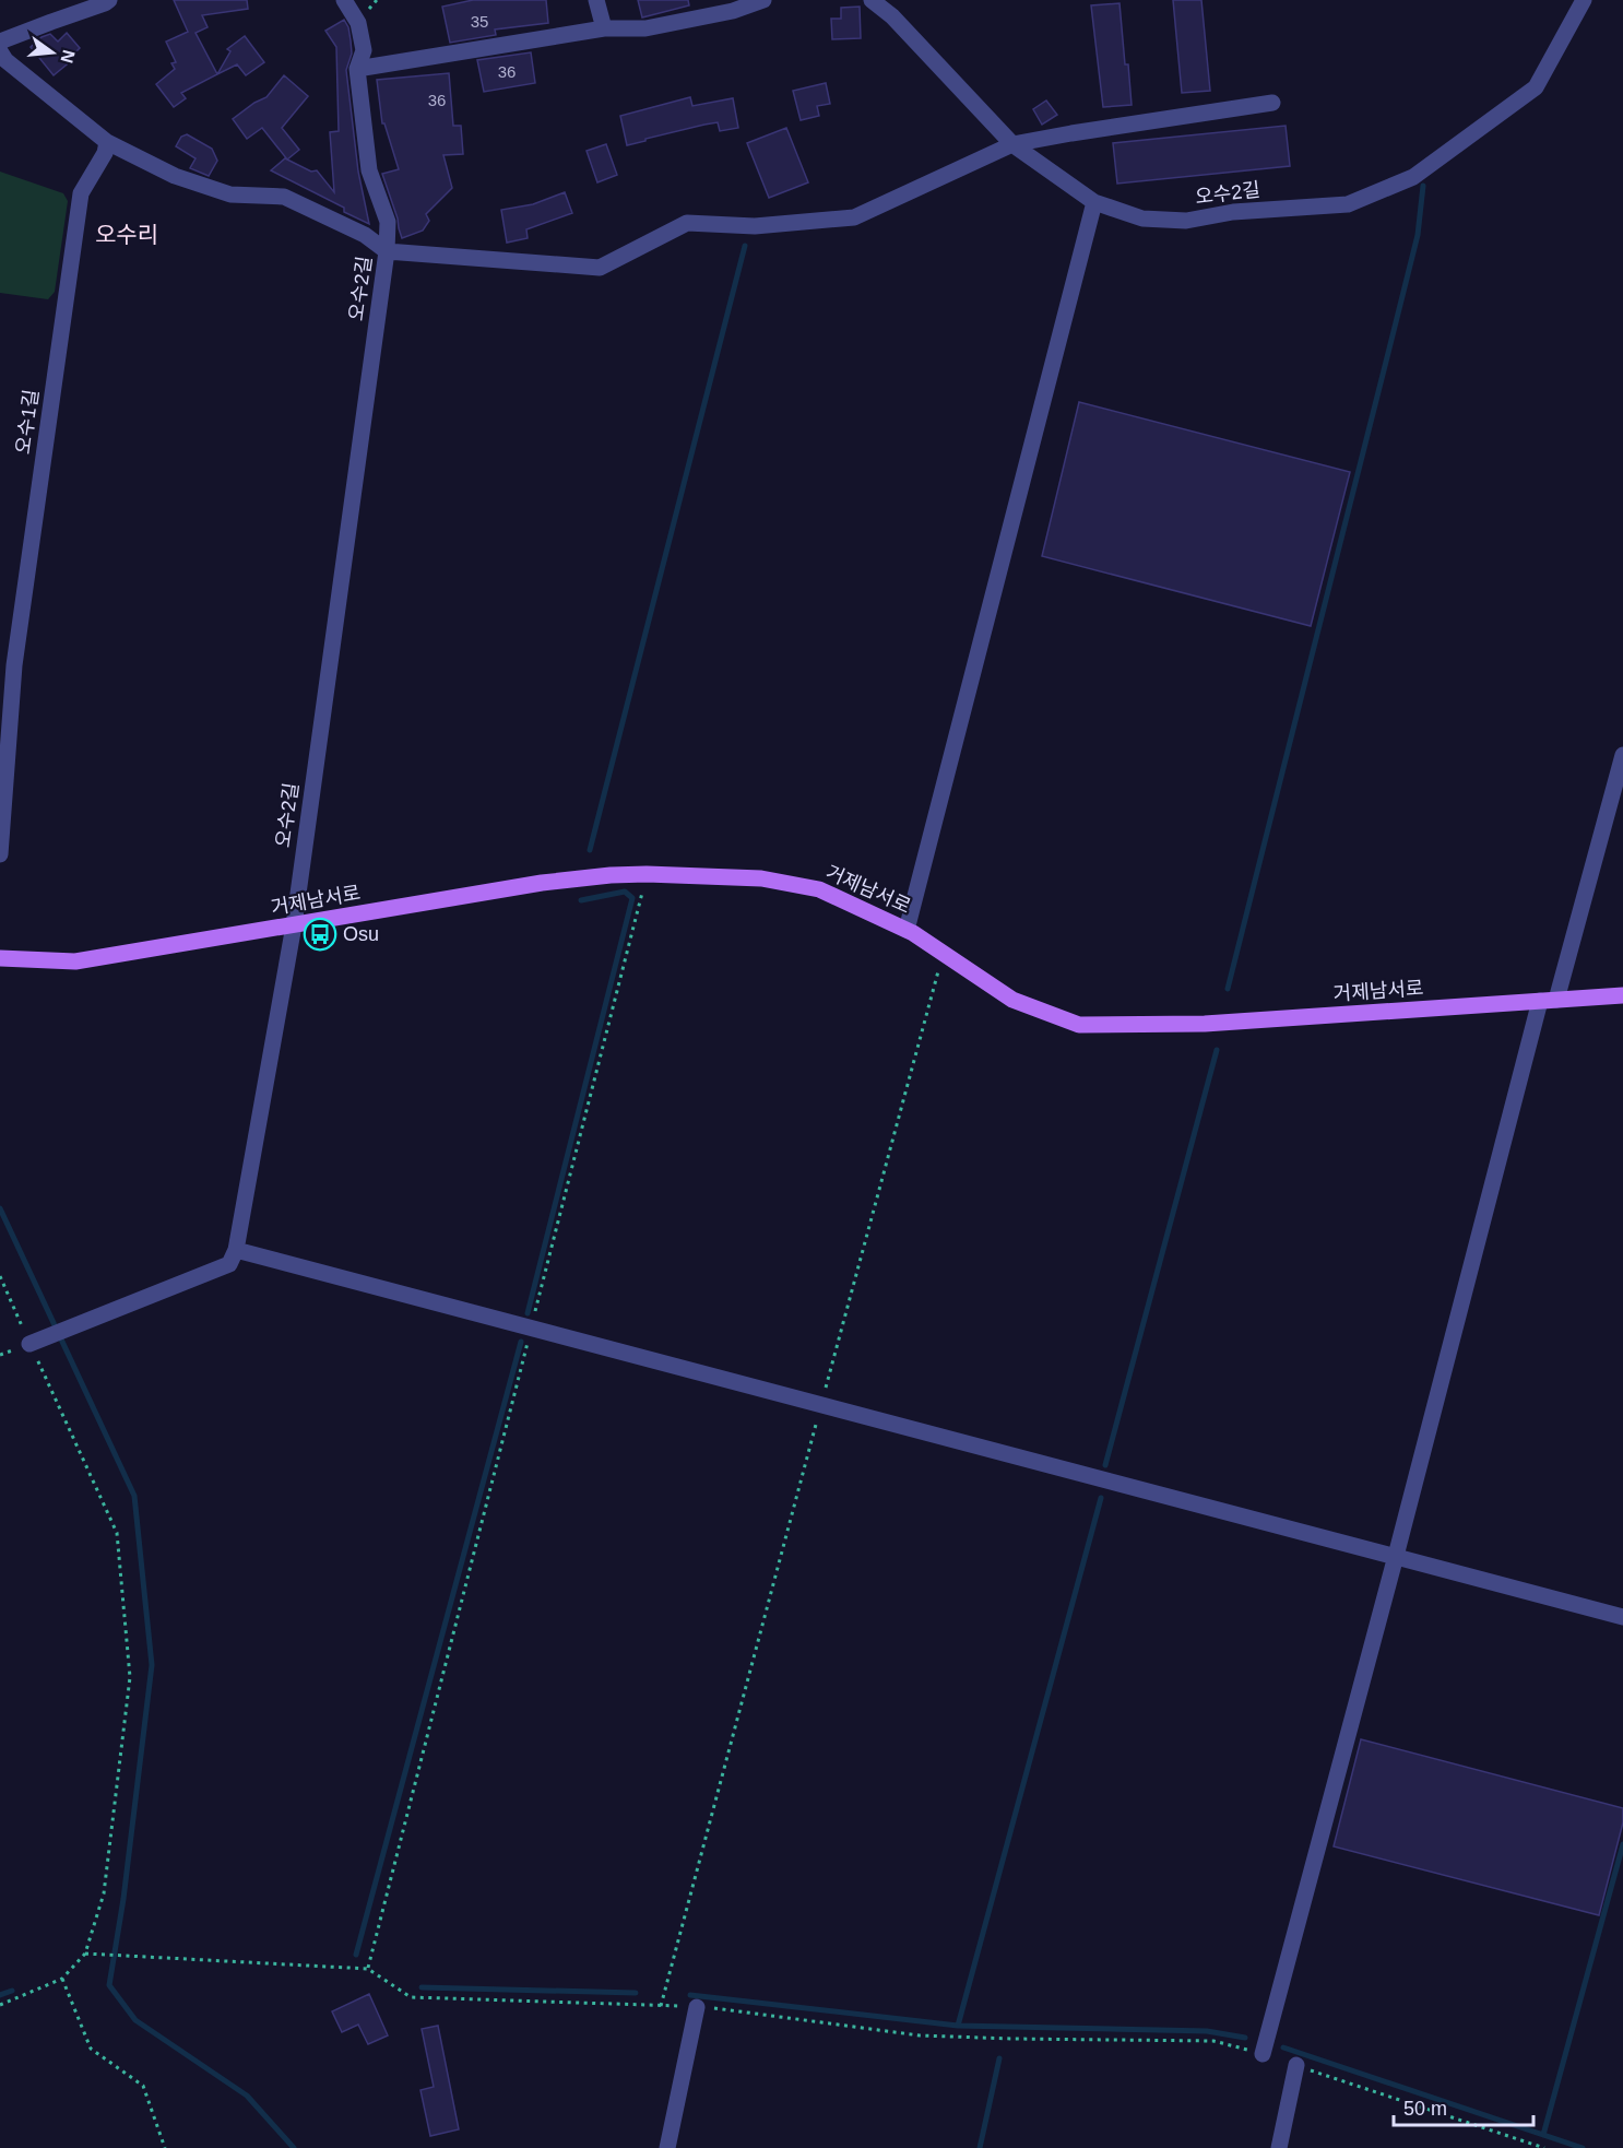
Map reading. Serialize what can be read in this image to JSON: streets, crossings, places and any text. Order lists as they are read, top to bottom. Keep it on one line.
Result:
{"streets":{"main road":["거제남서로"],"street":["오수2길","오수1길"]},"crossings":[["오수2길","거제남서로"]],"districts":["오수리"],"places":{"bus stop":["Osu"]},"house_numbers":["35","36","36"],"scale_bar":"50 m","north":"right"}
